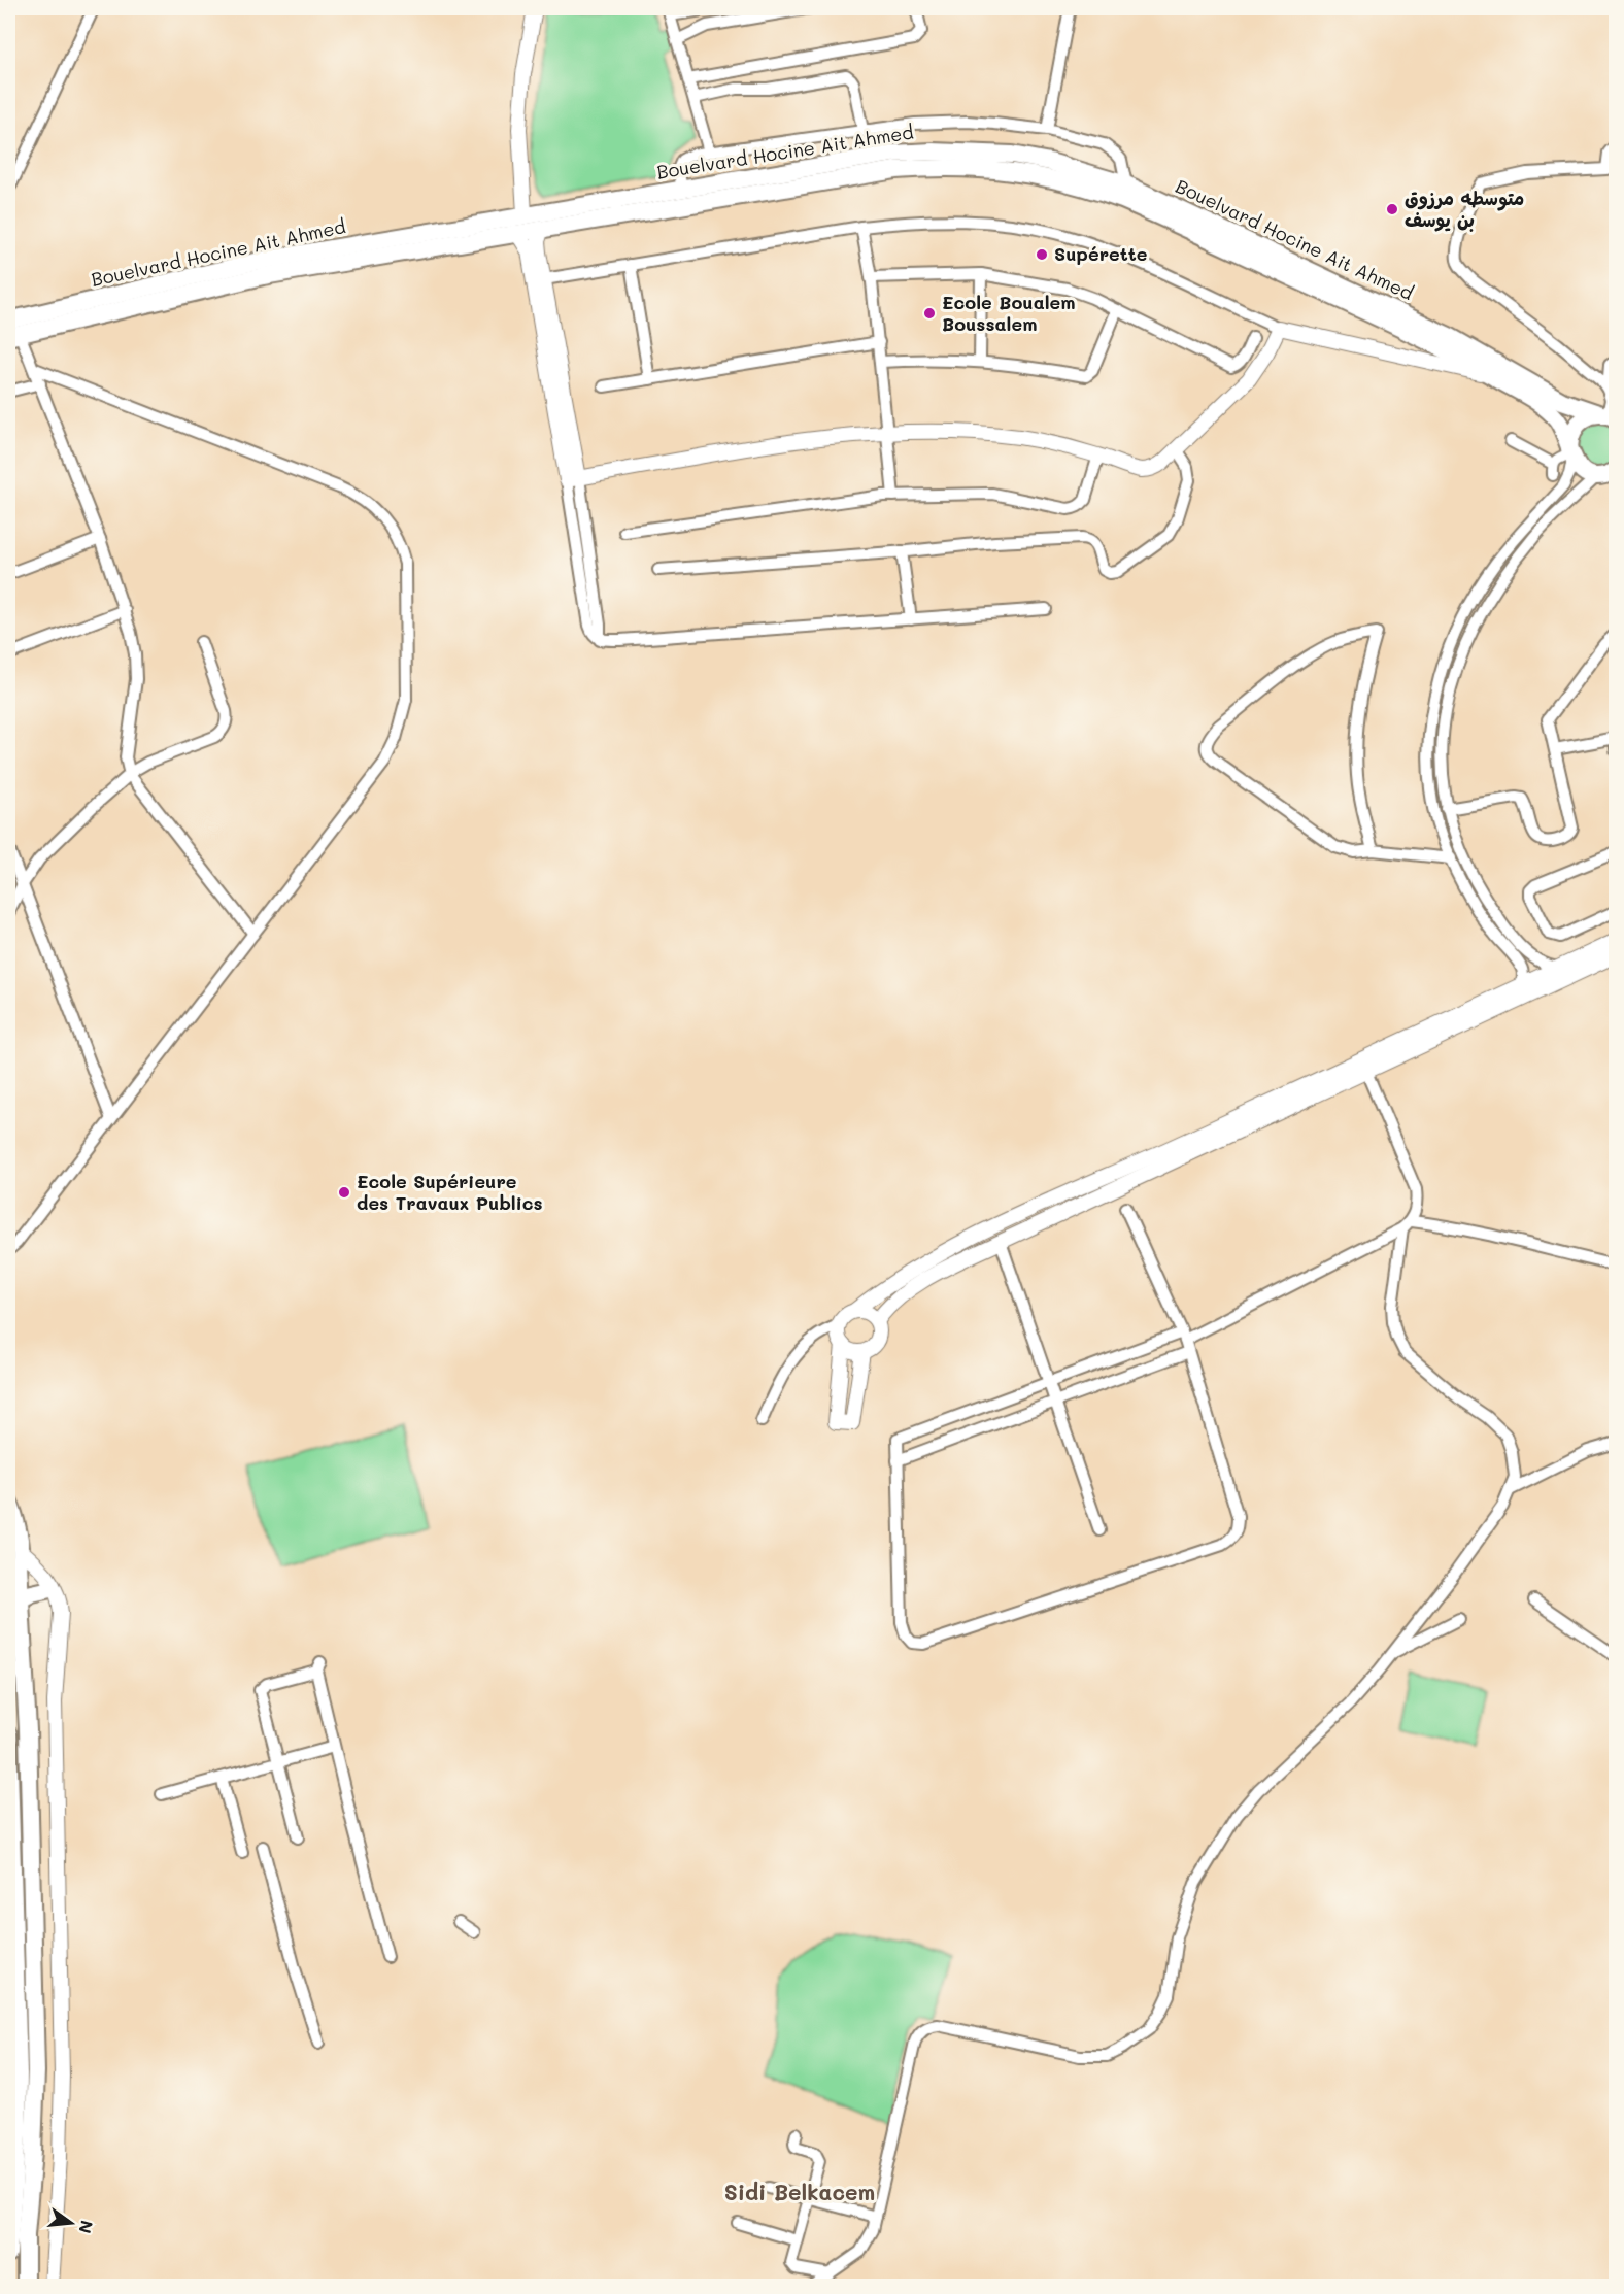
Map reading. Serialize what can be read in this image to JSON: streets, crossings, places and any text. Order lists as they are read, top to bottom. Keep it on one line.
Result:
{"streets":{"main road":["Bouelvard Hocine Ait Ahmed"]},"districts":["Sidi Belkacem"],"places":["متوسطه مرزوق بن يوسف","Supérette","Ecole Boualem Boussalem","Ecole Supérieure des Travaux Publics"],"north":"right"}
